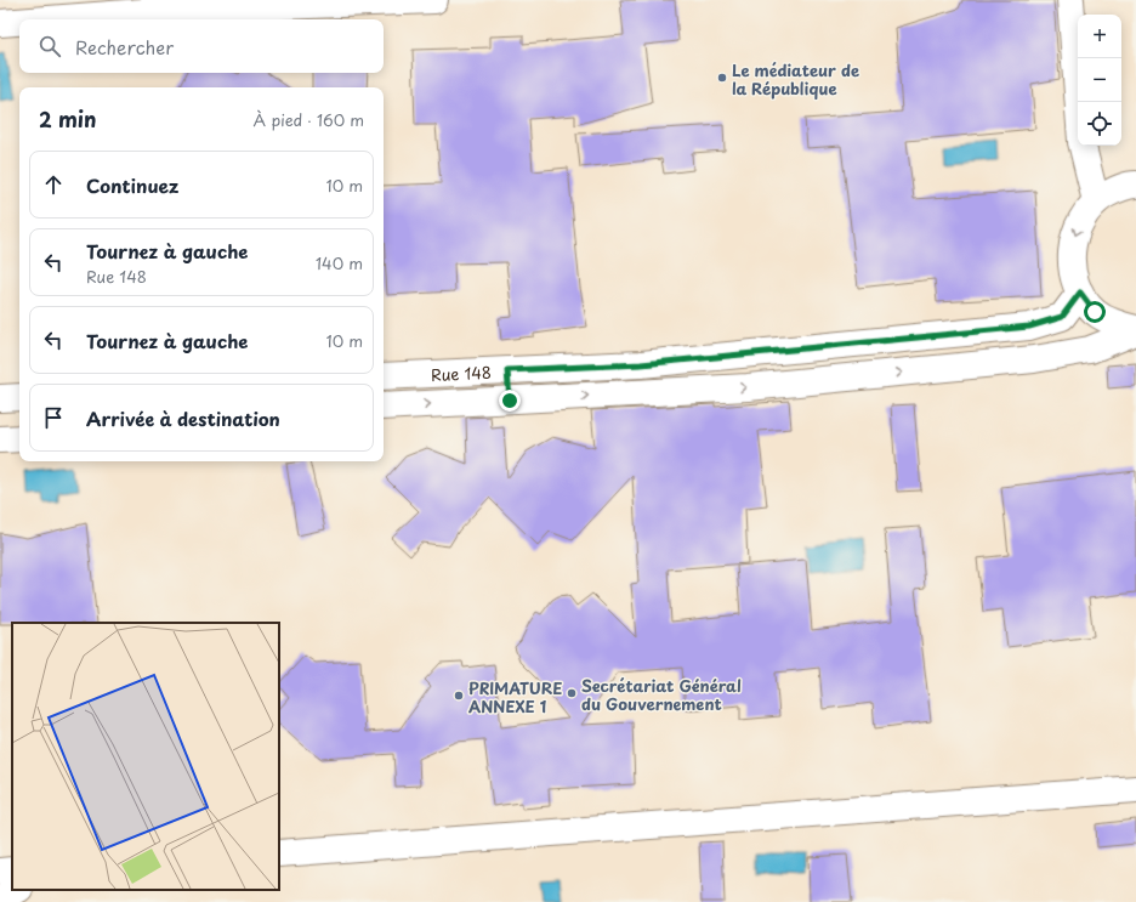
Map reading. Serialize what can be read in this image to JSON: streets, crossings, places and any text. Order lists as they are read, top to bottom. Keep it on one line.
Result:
{"streets":{"street":["Rue 148"]},"places":["Le médiateur de la République","Secrétariat Général du Gouvernement","PRIMATURE ANNEXE 1"],"page":{"map_buttons":["+","−"],"search":"Rechercher","heading":["2 min","À pied · 160 m"],"list":[["Continuez","10 m"],["Tournez à gauche","Rue 148","140 m"],["Tournez à gauche","10 m"],"Arrivée à destination"]}}
